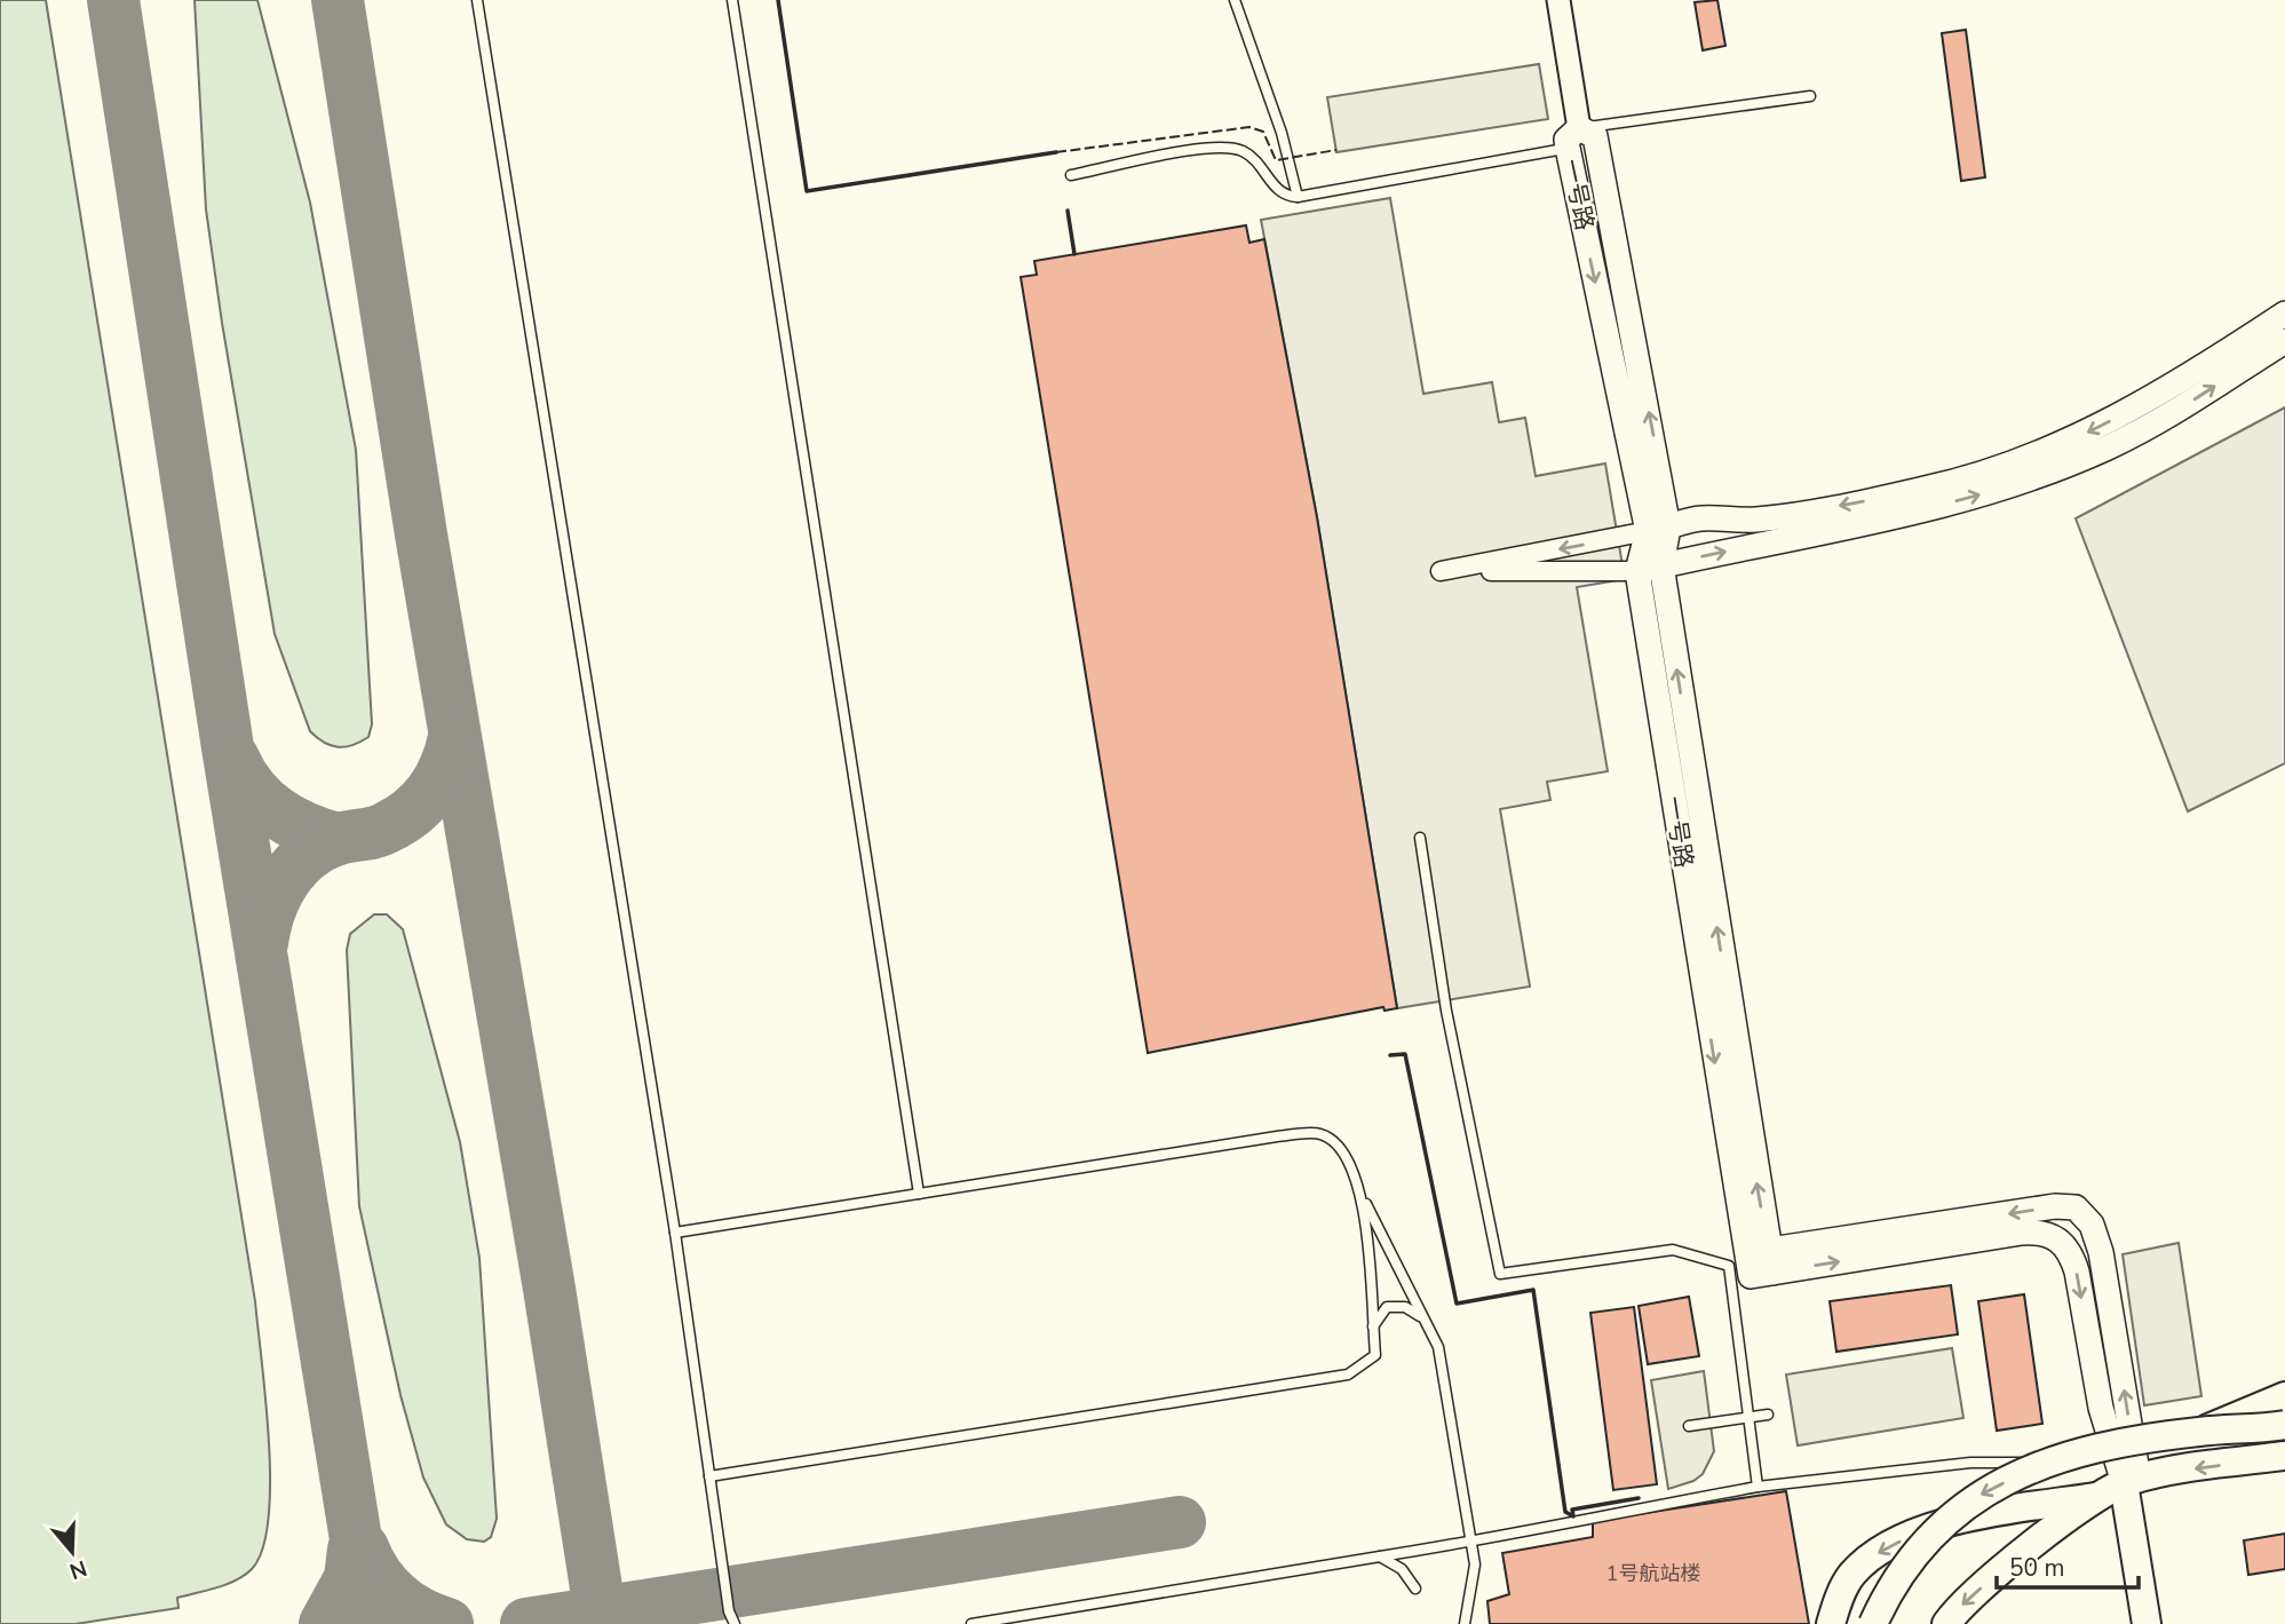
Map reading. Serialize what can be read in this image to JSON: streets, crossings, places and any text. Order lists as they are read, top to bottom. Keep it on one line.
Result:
{"streets":{"main road":["一号路"]},"house_numbers":["1号航站楼"],"scale_bar":"50 m","north":"bottom"}
